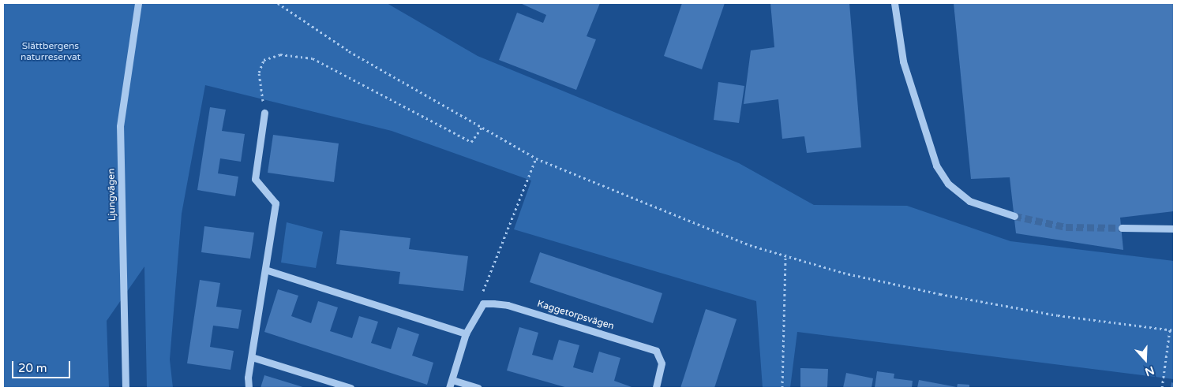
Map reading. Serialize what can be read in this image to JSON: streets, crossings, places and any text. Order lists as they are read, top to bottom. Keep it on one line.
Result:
{"streets":{"street":["Ljungvägen","Kaggetorpsvägen"]},"parks":["Slättbergens naturreservat"],"scale_bar":"20 m","north":"bottom"}
